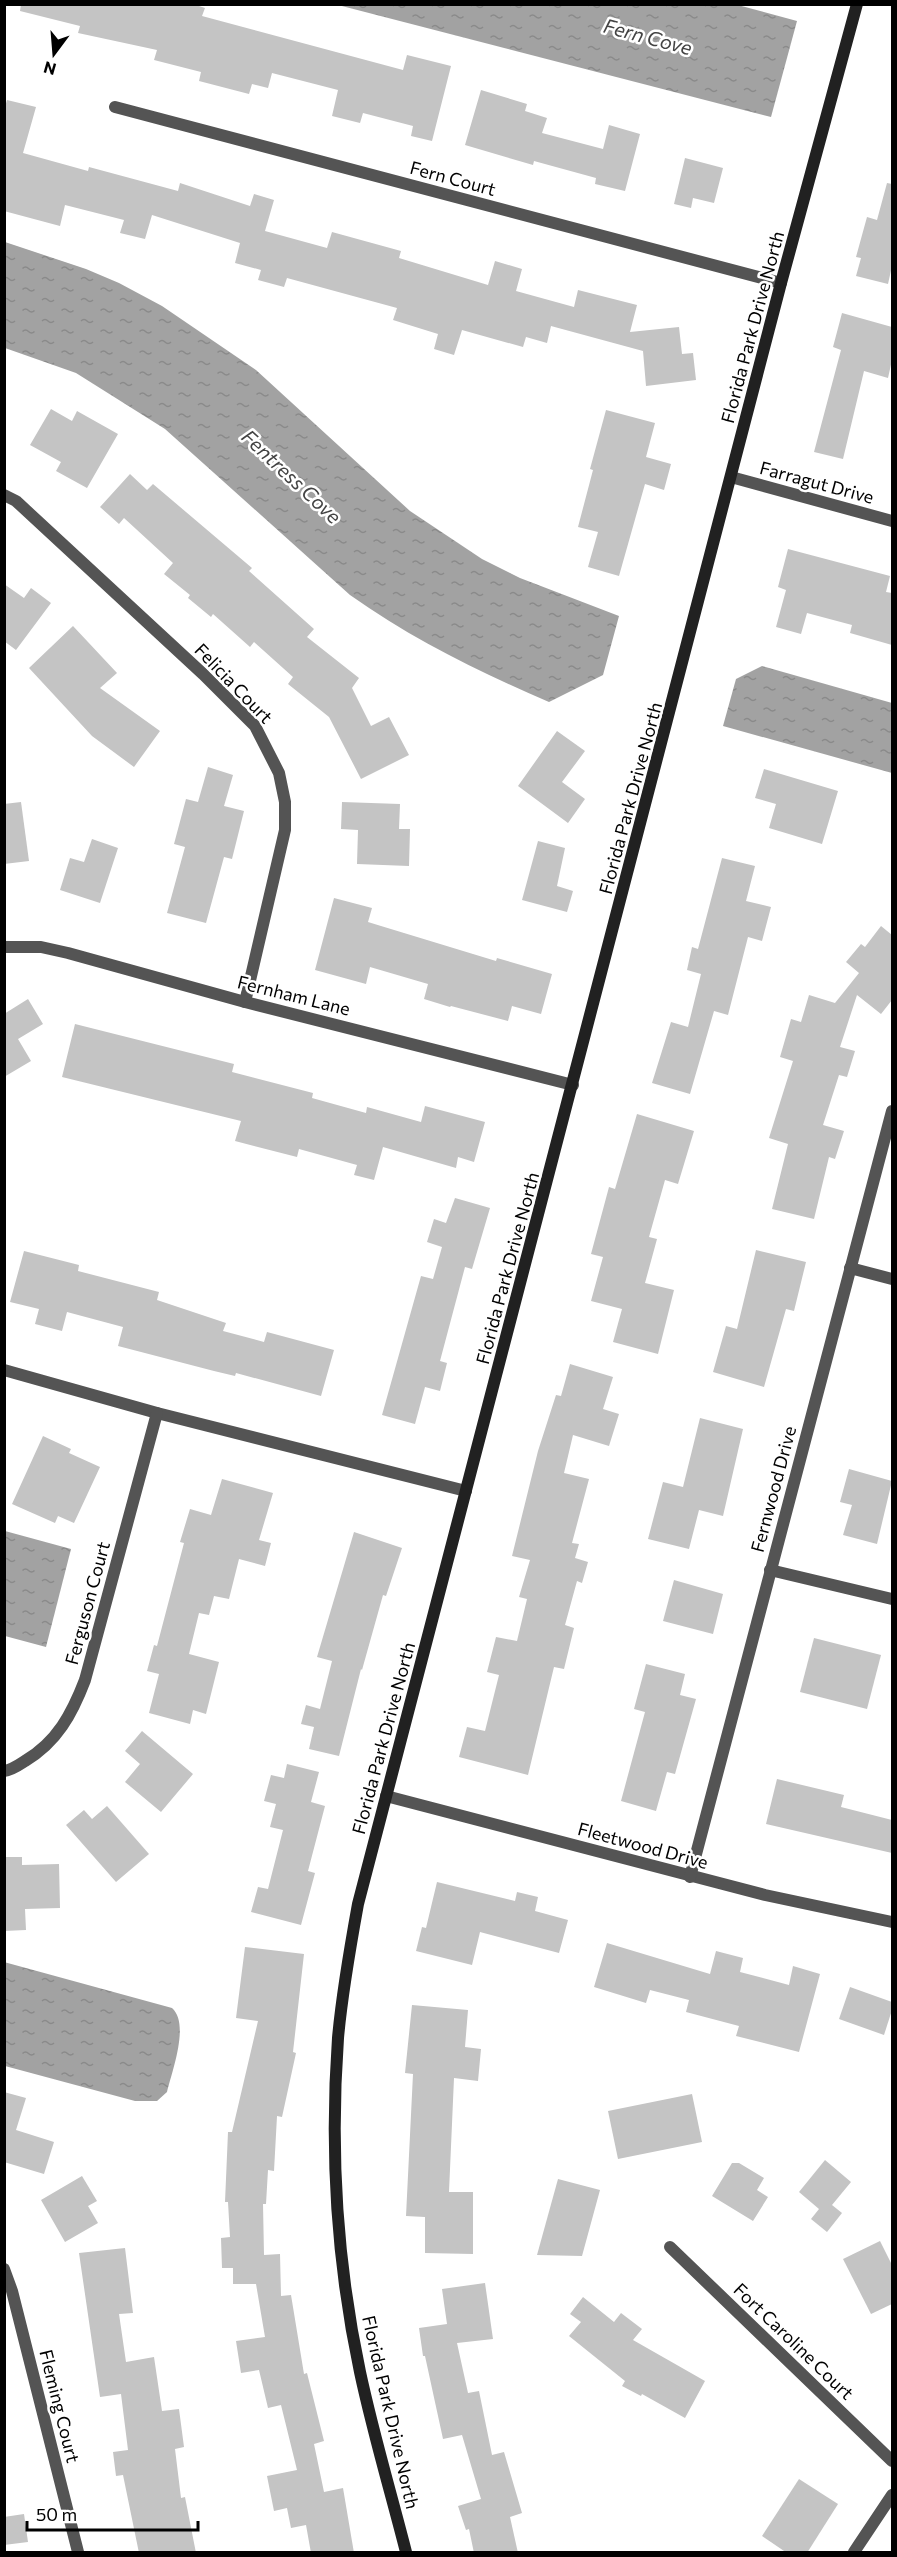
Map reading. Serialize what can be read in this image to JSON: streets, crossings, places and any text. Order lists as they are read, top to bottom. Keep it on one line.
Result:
{"streets":{"street":["Fern Court","Florida Park Drive North","Farragut Drive","Felicia Court","Fernham Lane","Fernwood Drive","Ferguson Court","Fleetwood Drive","Fort Caroline Court","Fleming Court"]},"crossings":[["Fern Court","Florida Park Drive North"],["Florida Park Drive North","Farragut Drive"],["Florida Park Drive North","Fernham Lane"],["Florida Park Drive North","Fleetwood Drive"],["Felicia Court","Fernham Lane"],["Fernwood Drive","Fleetwood Drive"]],"water":["Fern Cove","Fentress Cove"],"scale_bar":"50 m","north":"bottom"}
